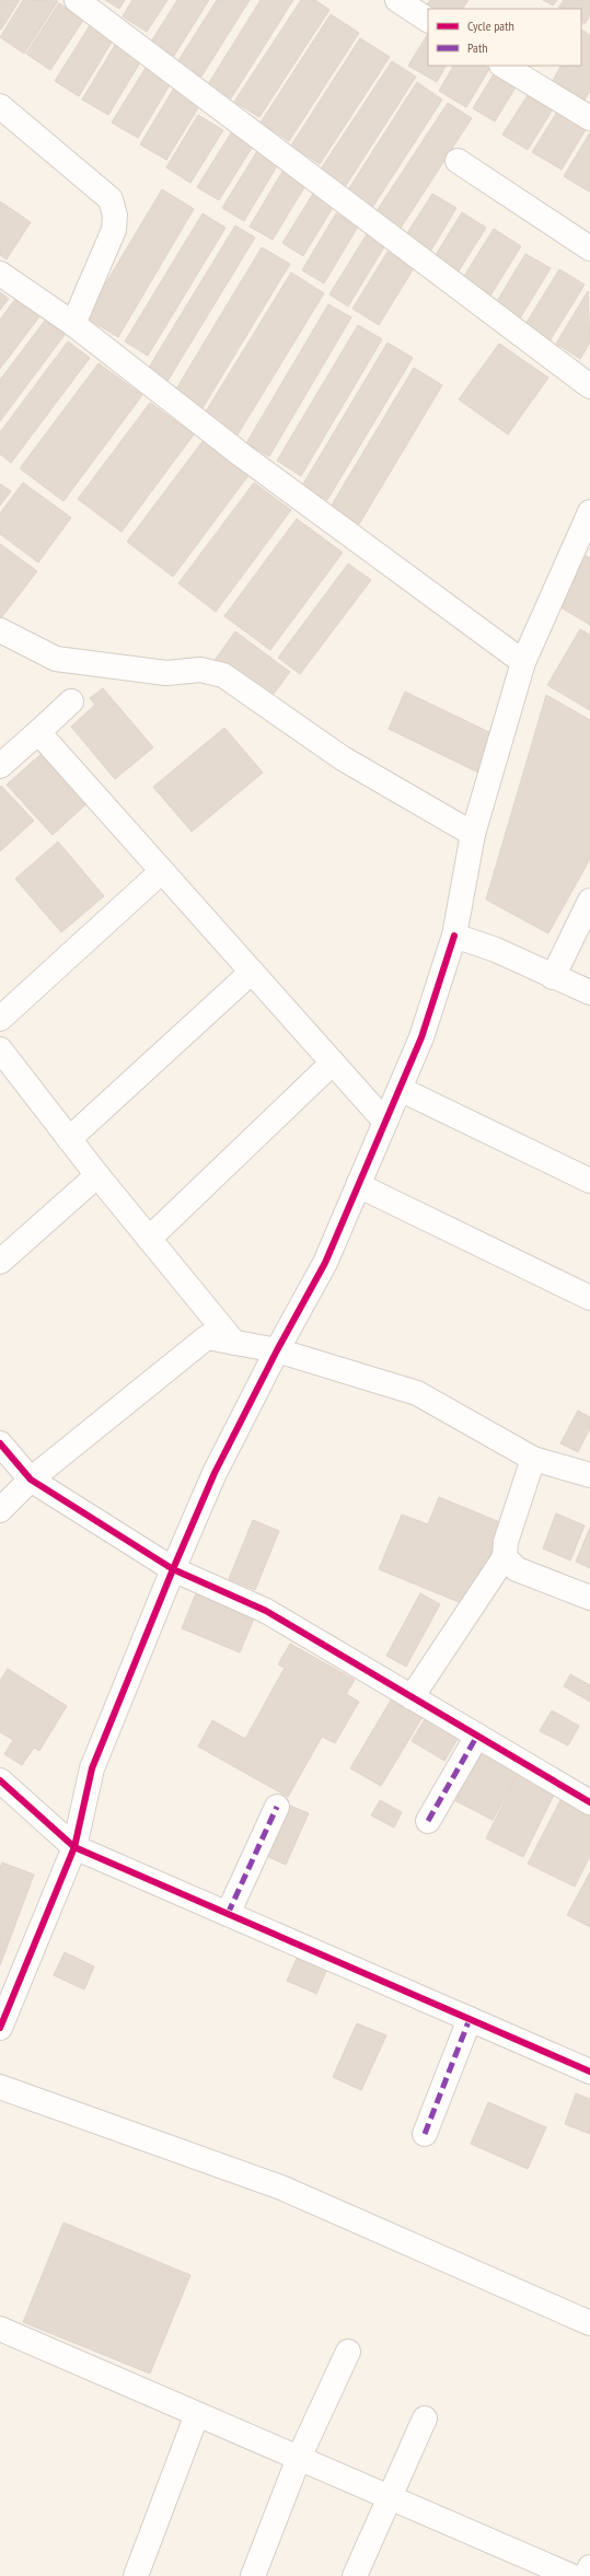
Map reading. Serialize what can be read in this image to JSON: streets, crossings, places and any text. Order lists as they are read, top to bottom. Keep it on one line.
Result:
{"legend":["Cycle path","Path"]}
